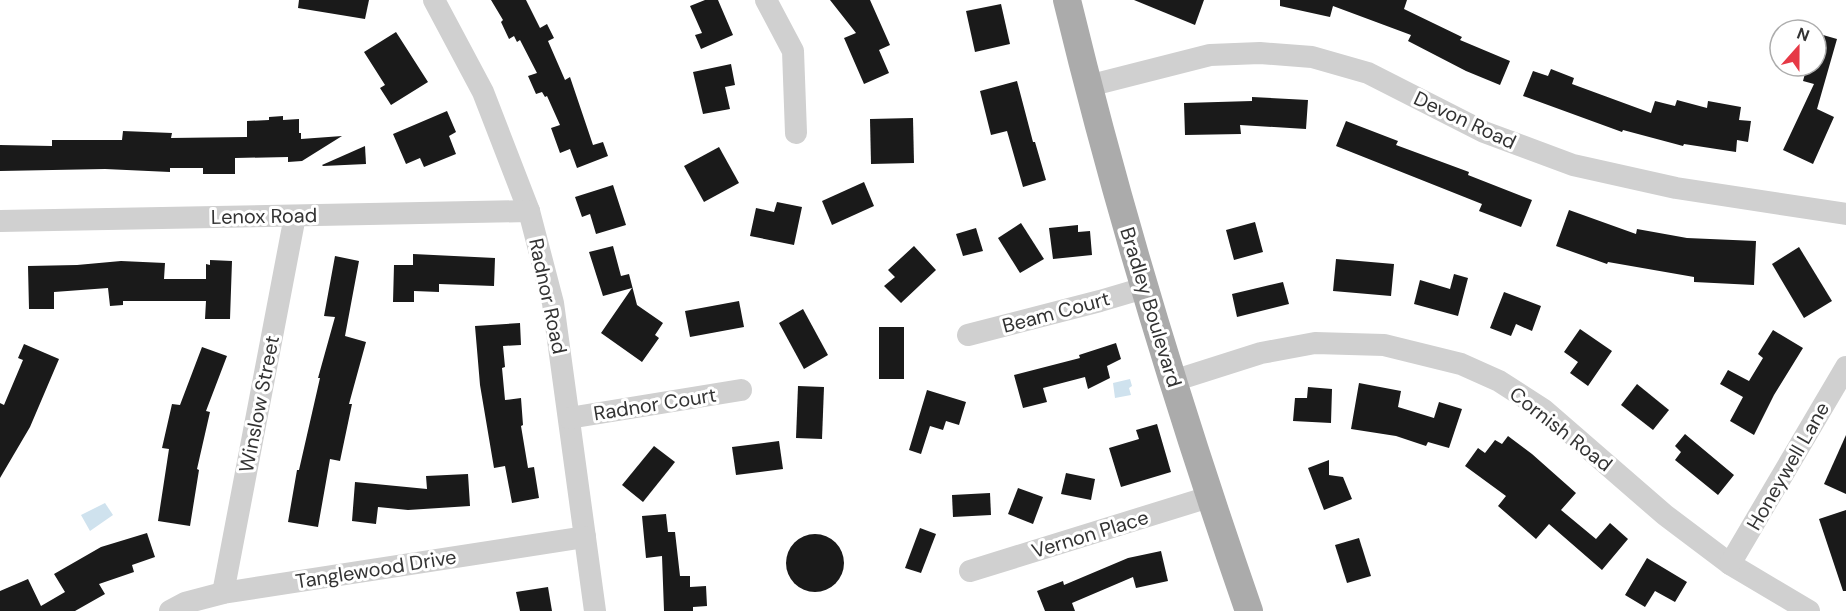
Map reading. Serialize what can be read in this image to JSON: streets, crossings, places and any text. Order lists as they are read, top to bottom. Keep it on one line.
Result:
{"streets":{"main road":["Bradley Boulevard"],"street":["Devon Road","Lenox Road","Radnor Road","Beam Court","Winslow Street","Radnor Court","Cornish Road","Honeywell Lane","Vernon Place","Tanglewood Drive"]},"crossings":[["Devon Road","Bradley Boulevard"],["Lenox Road","Radnor Road"],["Lenox Road","Winslow Street"],["Radnor Road","Radnor Court"],["Radnor Road","Tanglewood Drive"],["Bradley Boulevard","Beam Court"],["Bradley Boulevard","Cornish Road"],["Bradley Boulevard","Vernon Place"],["Winslow Street","Tanglewood Drive"],["Cornish Road","Honeywell Lane"]],"north":"top"}
